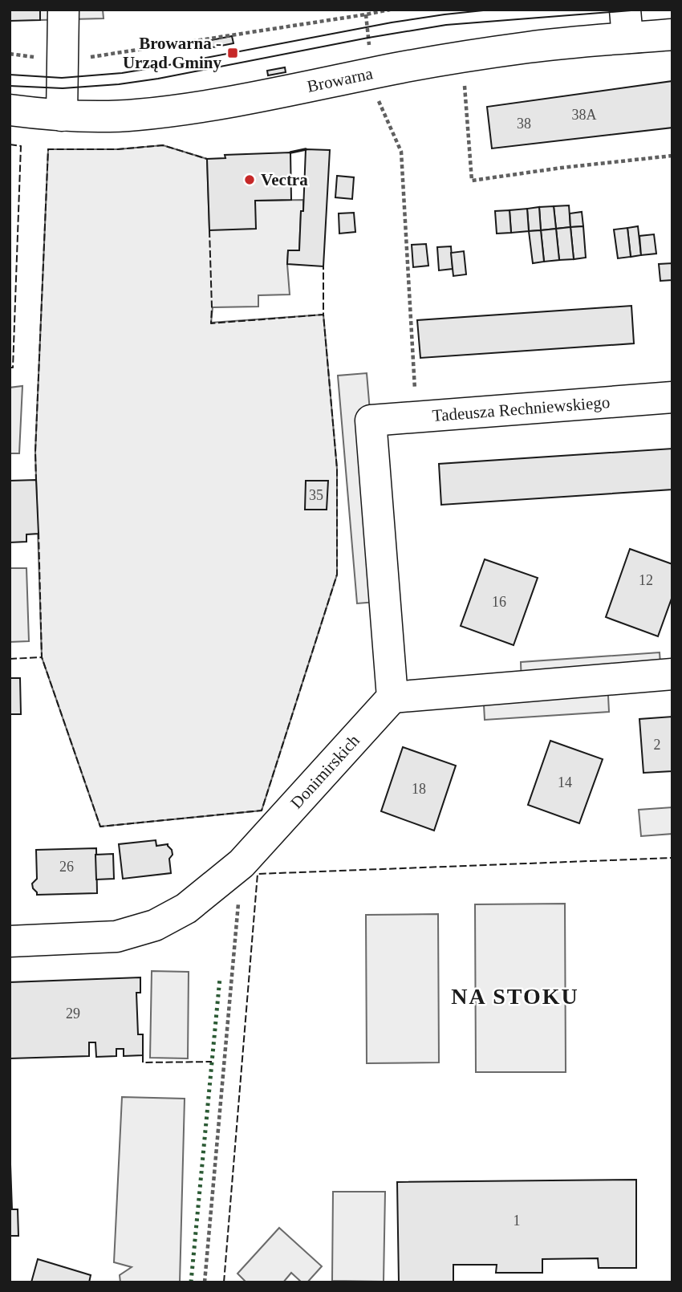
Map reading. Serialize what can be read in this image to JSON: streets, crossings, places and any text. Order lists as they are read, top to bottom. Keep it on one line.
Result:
{"streets":{"street":["Browarna","Tadeusza Rechniewskiego","Donimirskich"]},"crossings":[["Tadeusza Rechniewskiego","Donimirskich"]],"districts":["NA STOKU"],"places":{"transit":["Browarna - Urząd Gminy"],"other":["Vectra"]},"house_numbers":["38A","38","35","12","16","2","14","18","26","29","1"]}
